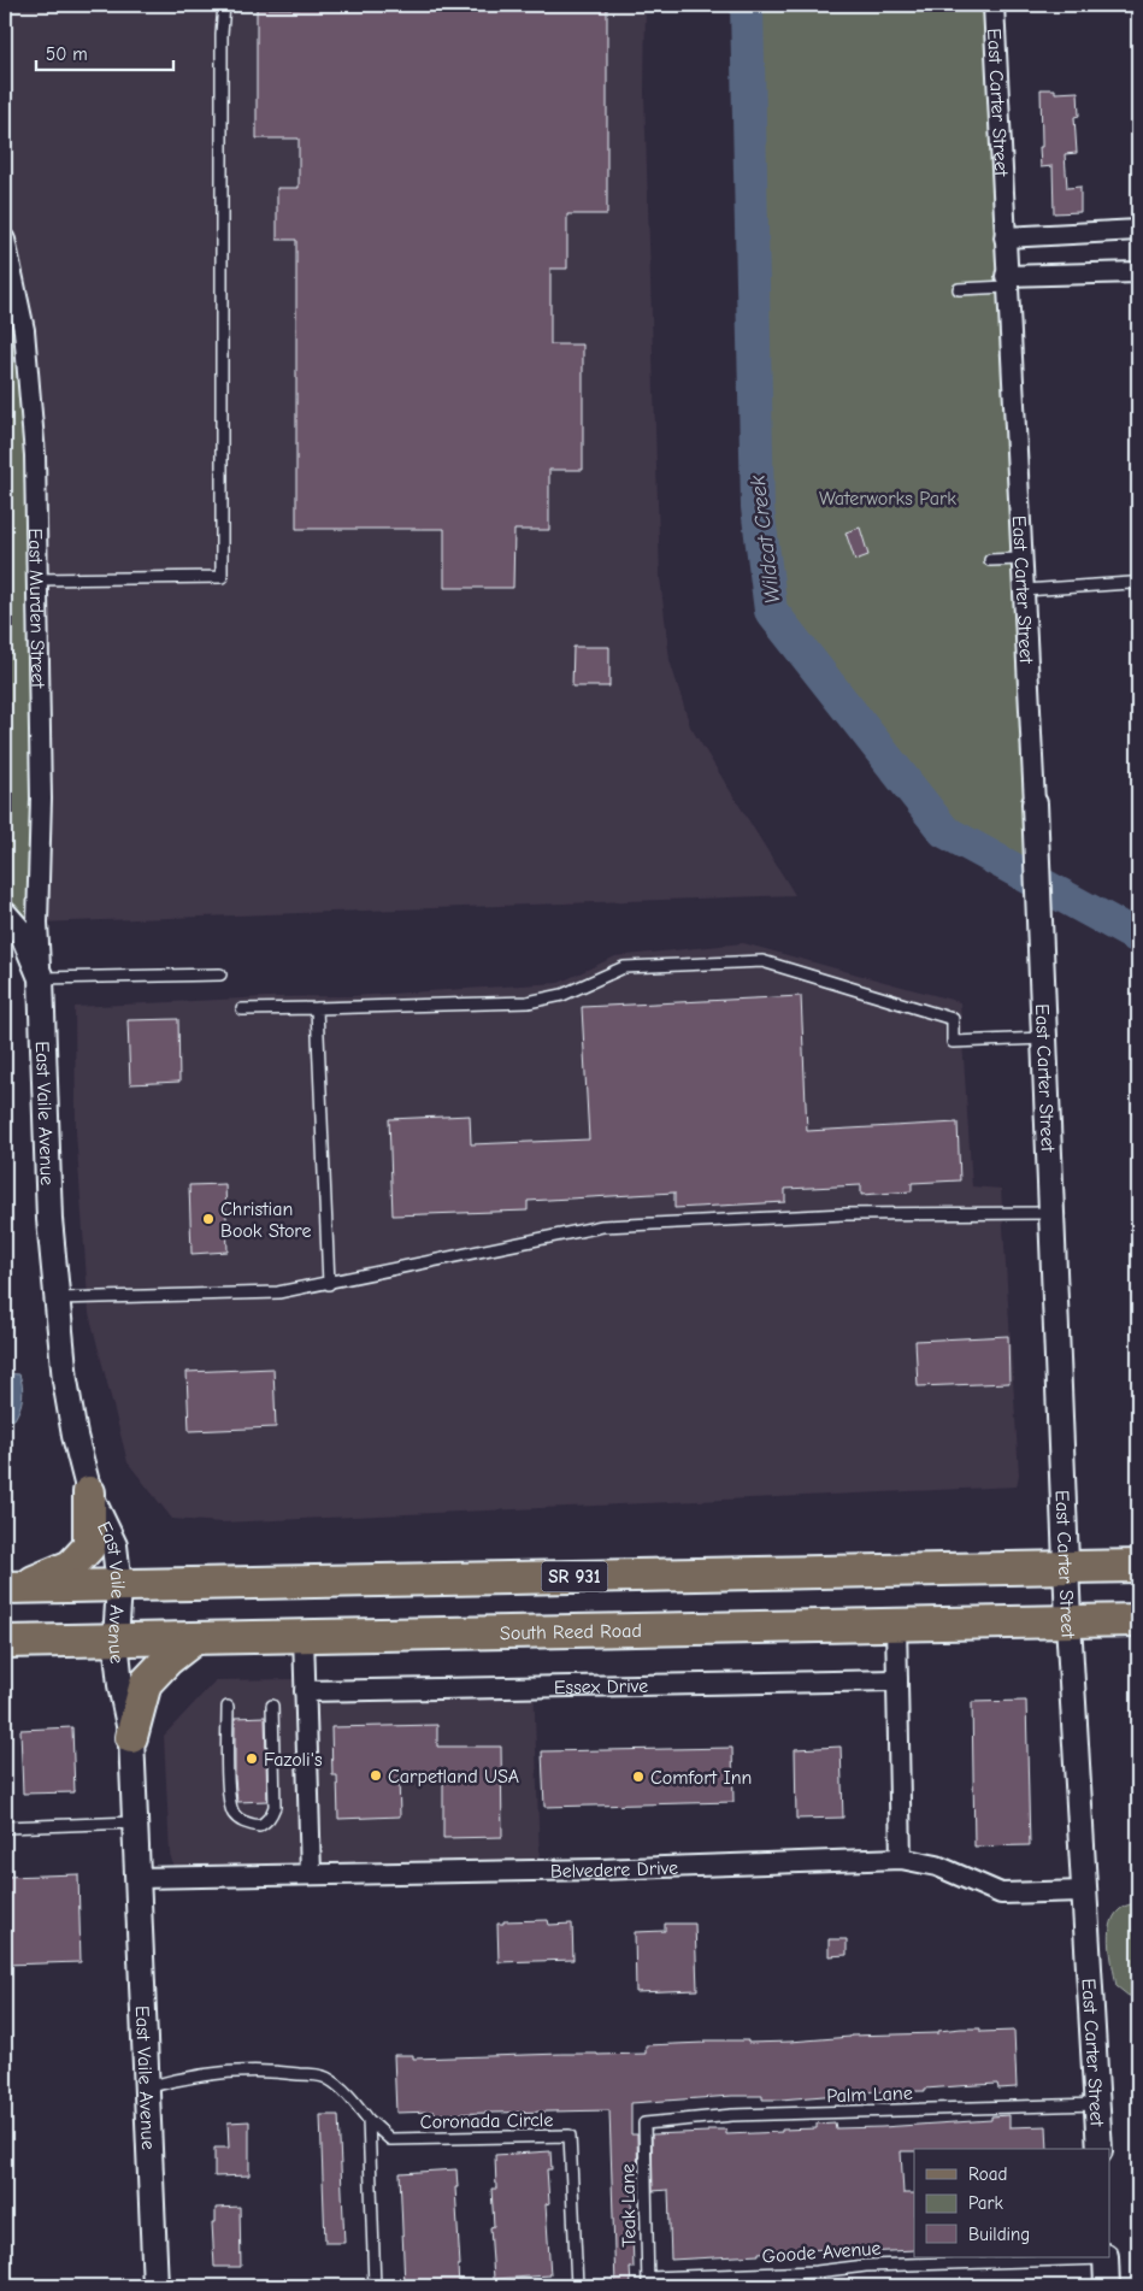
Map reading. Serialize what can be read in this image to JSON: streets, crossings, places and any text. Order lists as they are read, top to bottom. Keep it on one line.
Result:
{"streets":{"main road":["SR 931","South Reed Road"],"street":["East Carter Street","East Murden Street","East Vaile Avenue","Essex Drive","Belvedere Drive"],"lane":["Palm Lane","Coronada Circle","Teak Lane","Goode Avenue"]},"crossings":[["East Carter Street","SR 931"],["East Carter Street","South Reed Road"],["East Carter Street","Belvedere Drive"],["East Carter Street","Palm Lane"],["East Murden Street","East Vaile Avenue"],["East Vaile Avenue","SR 931"],["East Vaile Avenue","South Reed Road"],["East Vaile Avenue","Belvedere Drive"],["East Vaile Avenue","Coronada Circle"],["Palm Lane","Teak Lane"],["Teak Lane","Goode Avenue"]],"water":["Wildcat Creek"],"parks":["Waterworks Park"],"places":["Christian Book Store","Fazoli's","Carpetland USA","Comfort Inn"],"legend":["Road","Park","Building"],"scale_bar":"50 m"}
